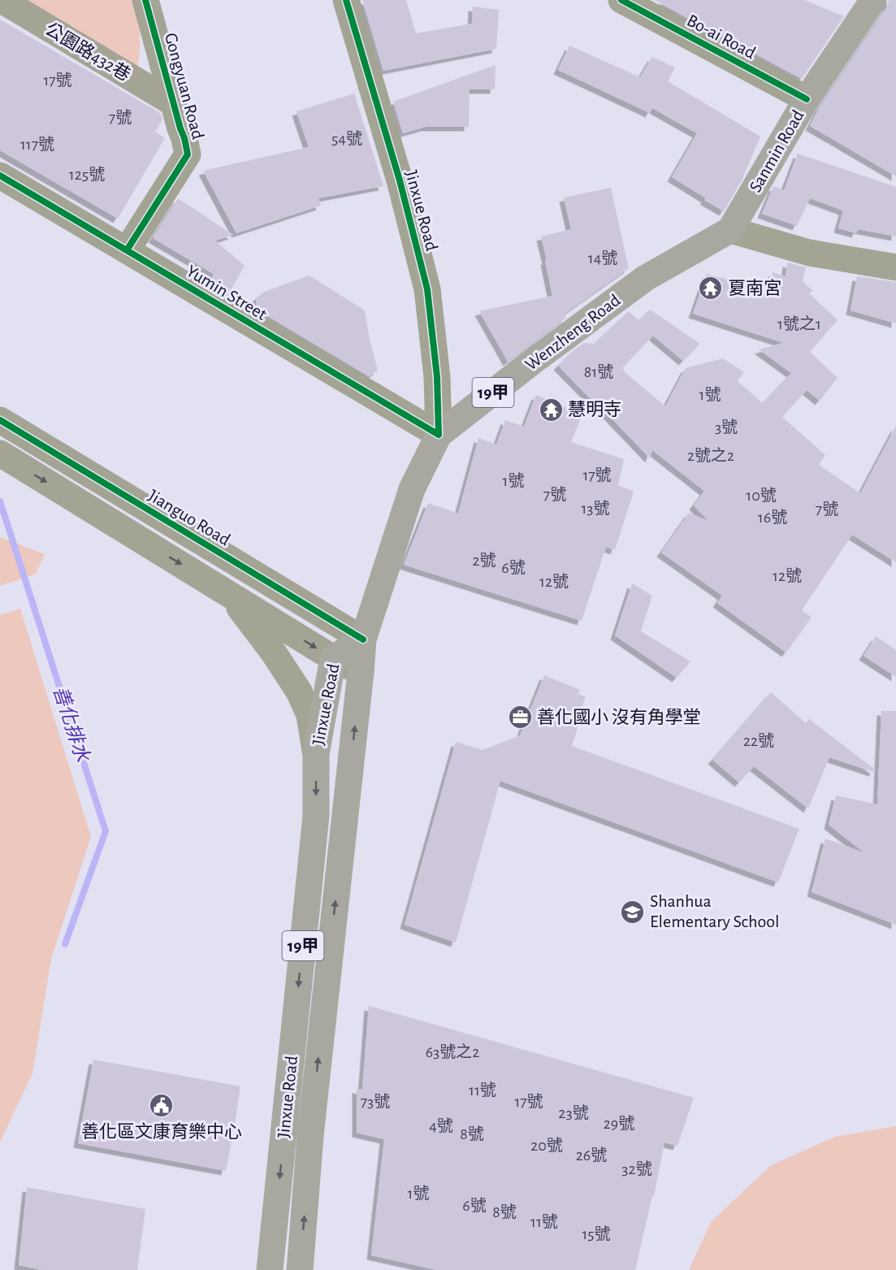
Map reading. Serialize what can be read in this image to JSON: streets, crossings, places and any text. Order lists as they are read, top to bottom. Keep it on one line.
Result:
{"streets":{"main road":["Sanmin Road","Jinxue Road","Wenzheng Road","19甲"],"street":["Bo-ai Road","公園路432巷","Gongyuan Road","Yumin Street","Jianguo Road"]},"crossings":[["Bo-ai Road","Sanmin Road"],["公園路432巷","Gongyuan Road"],["Gongyuan Road","Yumin Street"],["Sanmin Road","Wenzheng Road"],["Jinxue Road","Yumin Street"],["Jinxue Road","Wenzheng Road"],["Jinxue Road","Jianguo Road"],["Yumin Street","Wenzheng Road"],["Wenzheng Road","Jianguo Road"]],"water":["善化排水"],"places":{"temple":["夏南宮","慧明寺"],"office":["善化國小 沒有角學堂"],"school or university":["Shanhua Elementary School"],"public building":["善化區文康育樂中心"]},"house_numbers":["17號","7號","54號","117號","125號","14號","1號之1","81號","1號","3號","2號之2","17號","1號","7號","10號","13號","7號","16號","2號","6號","12號","12號","22號","63號之2","11號","73號","17號","23號","29號","4號","8號","20號","26號","32號","1號","6號","8號","11號","15號"]}
